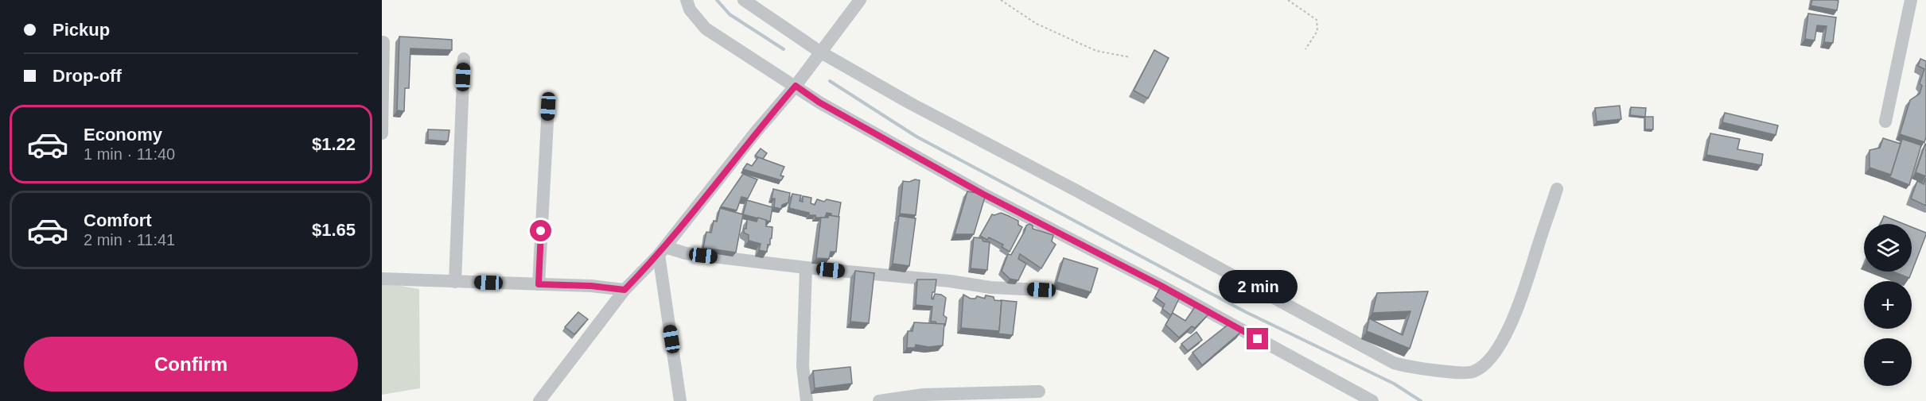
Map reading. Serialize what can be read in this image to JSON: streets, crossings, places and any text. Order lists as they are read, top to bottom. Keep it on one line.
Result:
{"page":{"banner":["Pickup","Drop-off"],"list":[{"name":"Economy","note":"1 min · 11:40","value":"$1.22"},{"name":"Comfort","note":"2 min · 11:41","value":"$1.65"}],"map_buttons":["+","−"],"bubble":"2 min","buttons":"Confirm"}}
